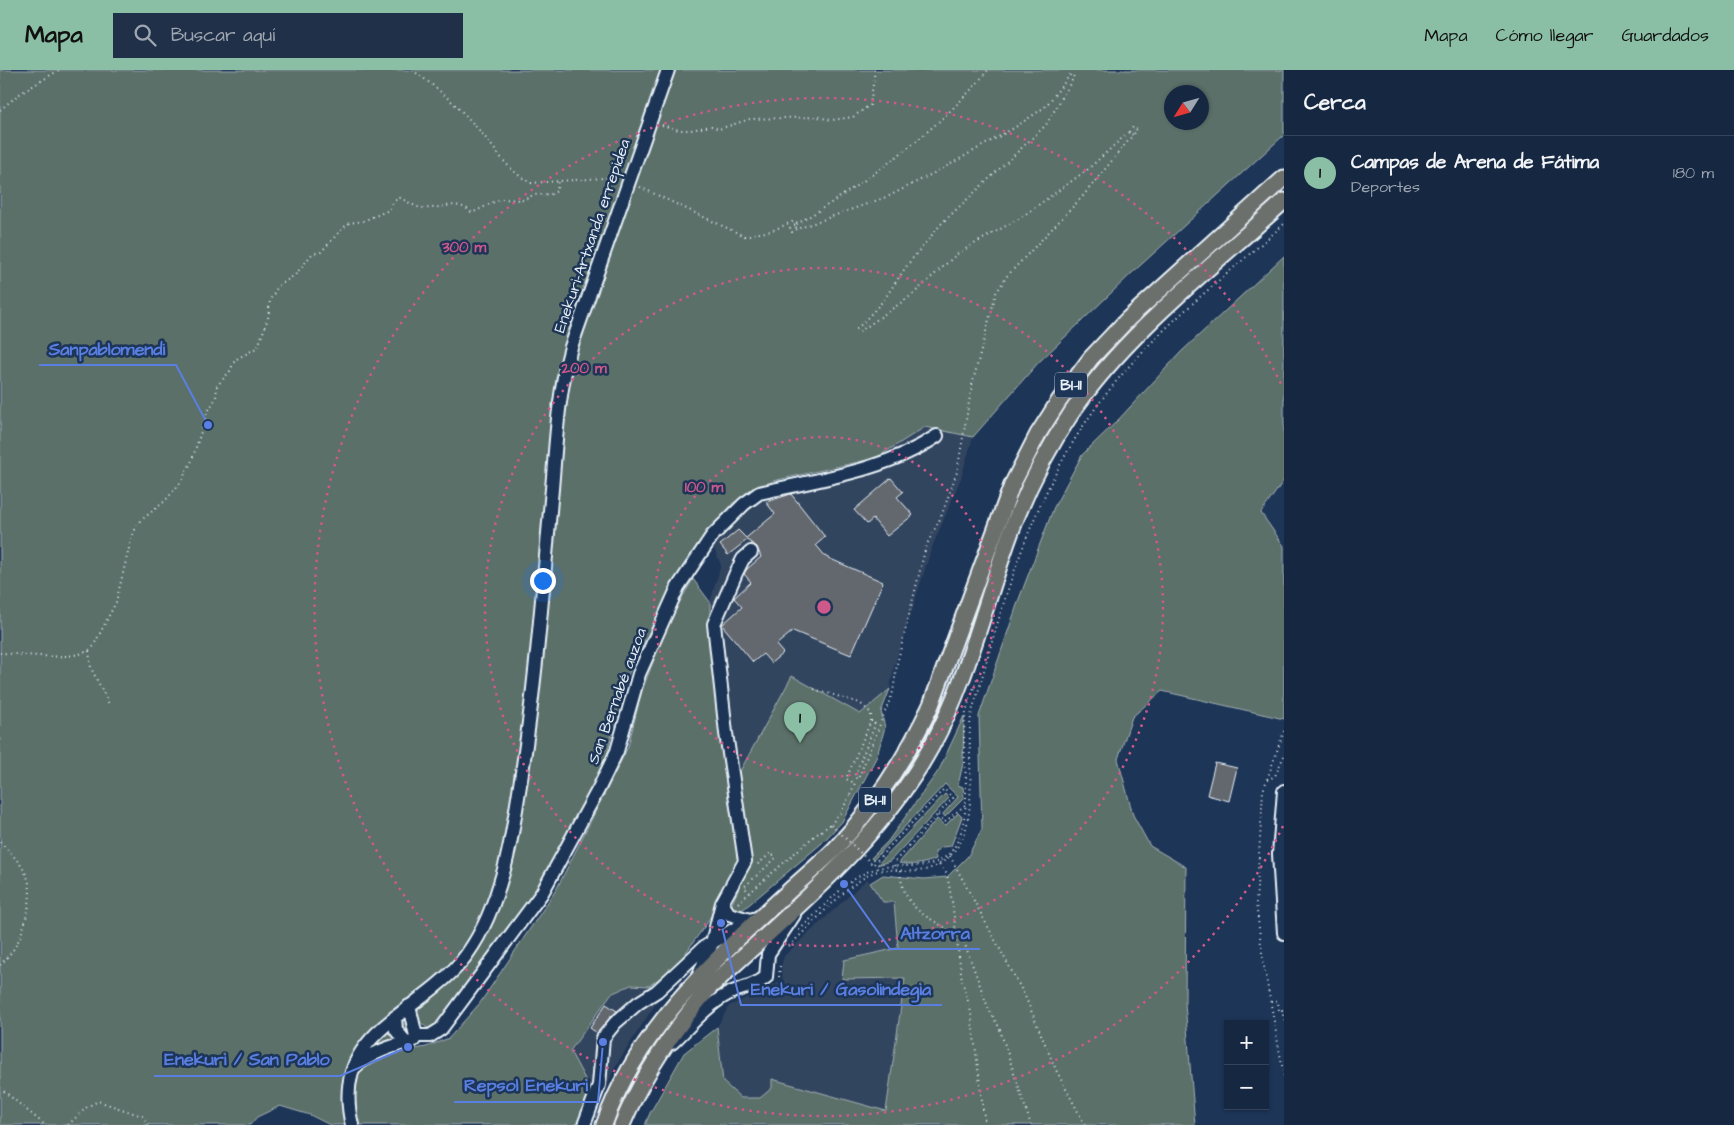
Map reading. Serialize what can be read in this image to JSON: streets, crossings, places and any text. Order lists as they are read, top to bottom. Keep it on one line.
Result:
{"streets":{"main road":["BI-11"],"street":["Enekuri-Artxanda errepidea","San Bernabé auzoa"]},"crossings":[["Enekuri-Artxanda errepidea","San Bernabé auzoa"]],"places":["Sanpablomendi","Altzorra","Enekuri / Gasolindegia","Repsol Enekuri","Enekuri / San Pablo"],"north":"bottom left","page":{"header":"Mapa","search":"Buscar aquí","nav":["Mapa","Cómo llegar","Guardados"],"heading":"Cerca","list":[{"mark":"1","name":"Campas de Arena de Fátima","note":"Deportes","value":"180 m"}],"pins":"1","map_buttons":["+","−"]},"rings":["300 m","200 m","100 m"]}
